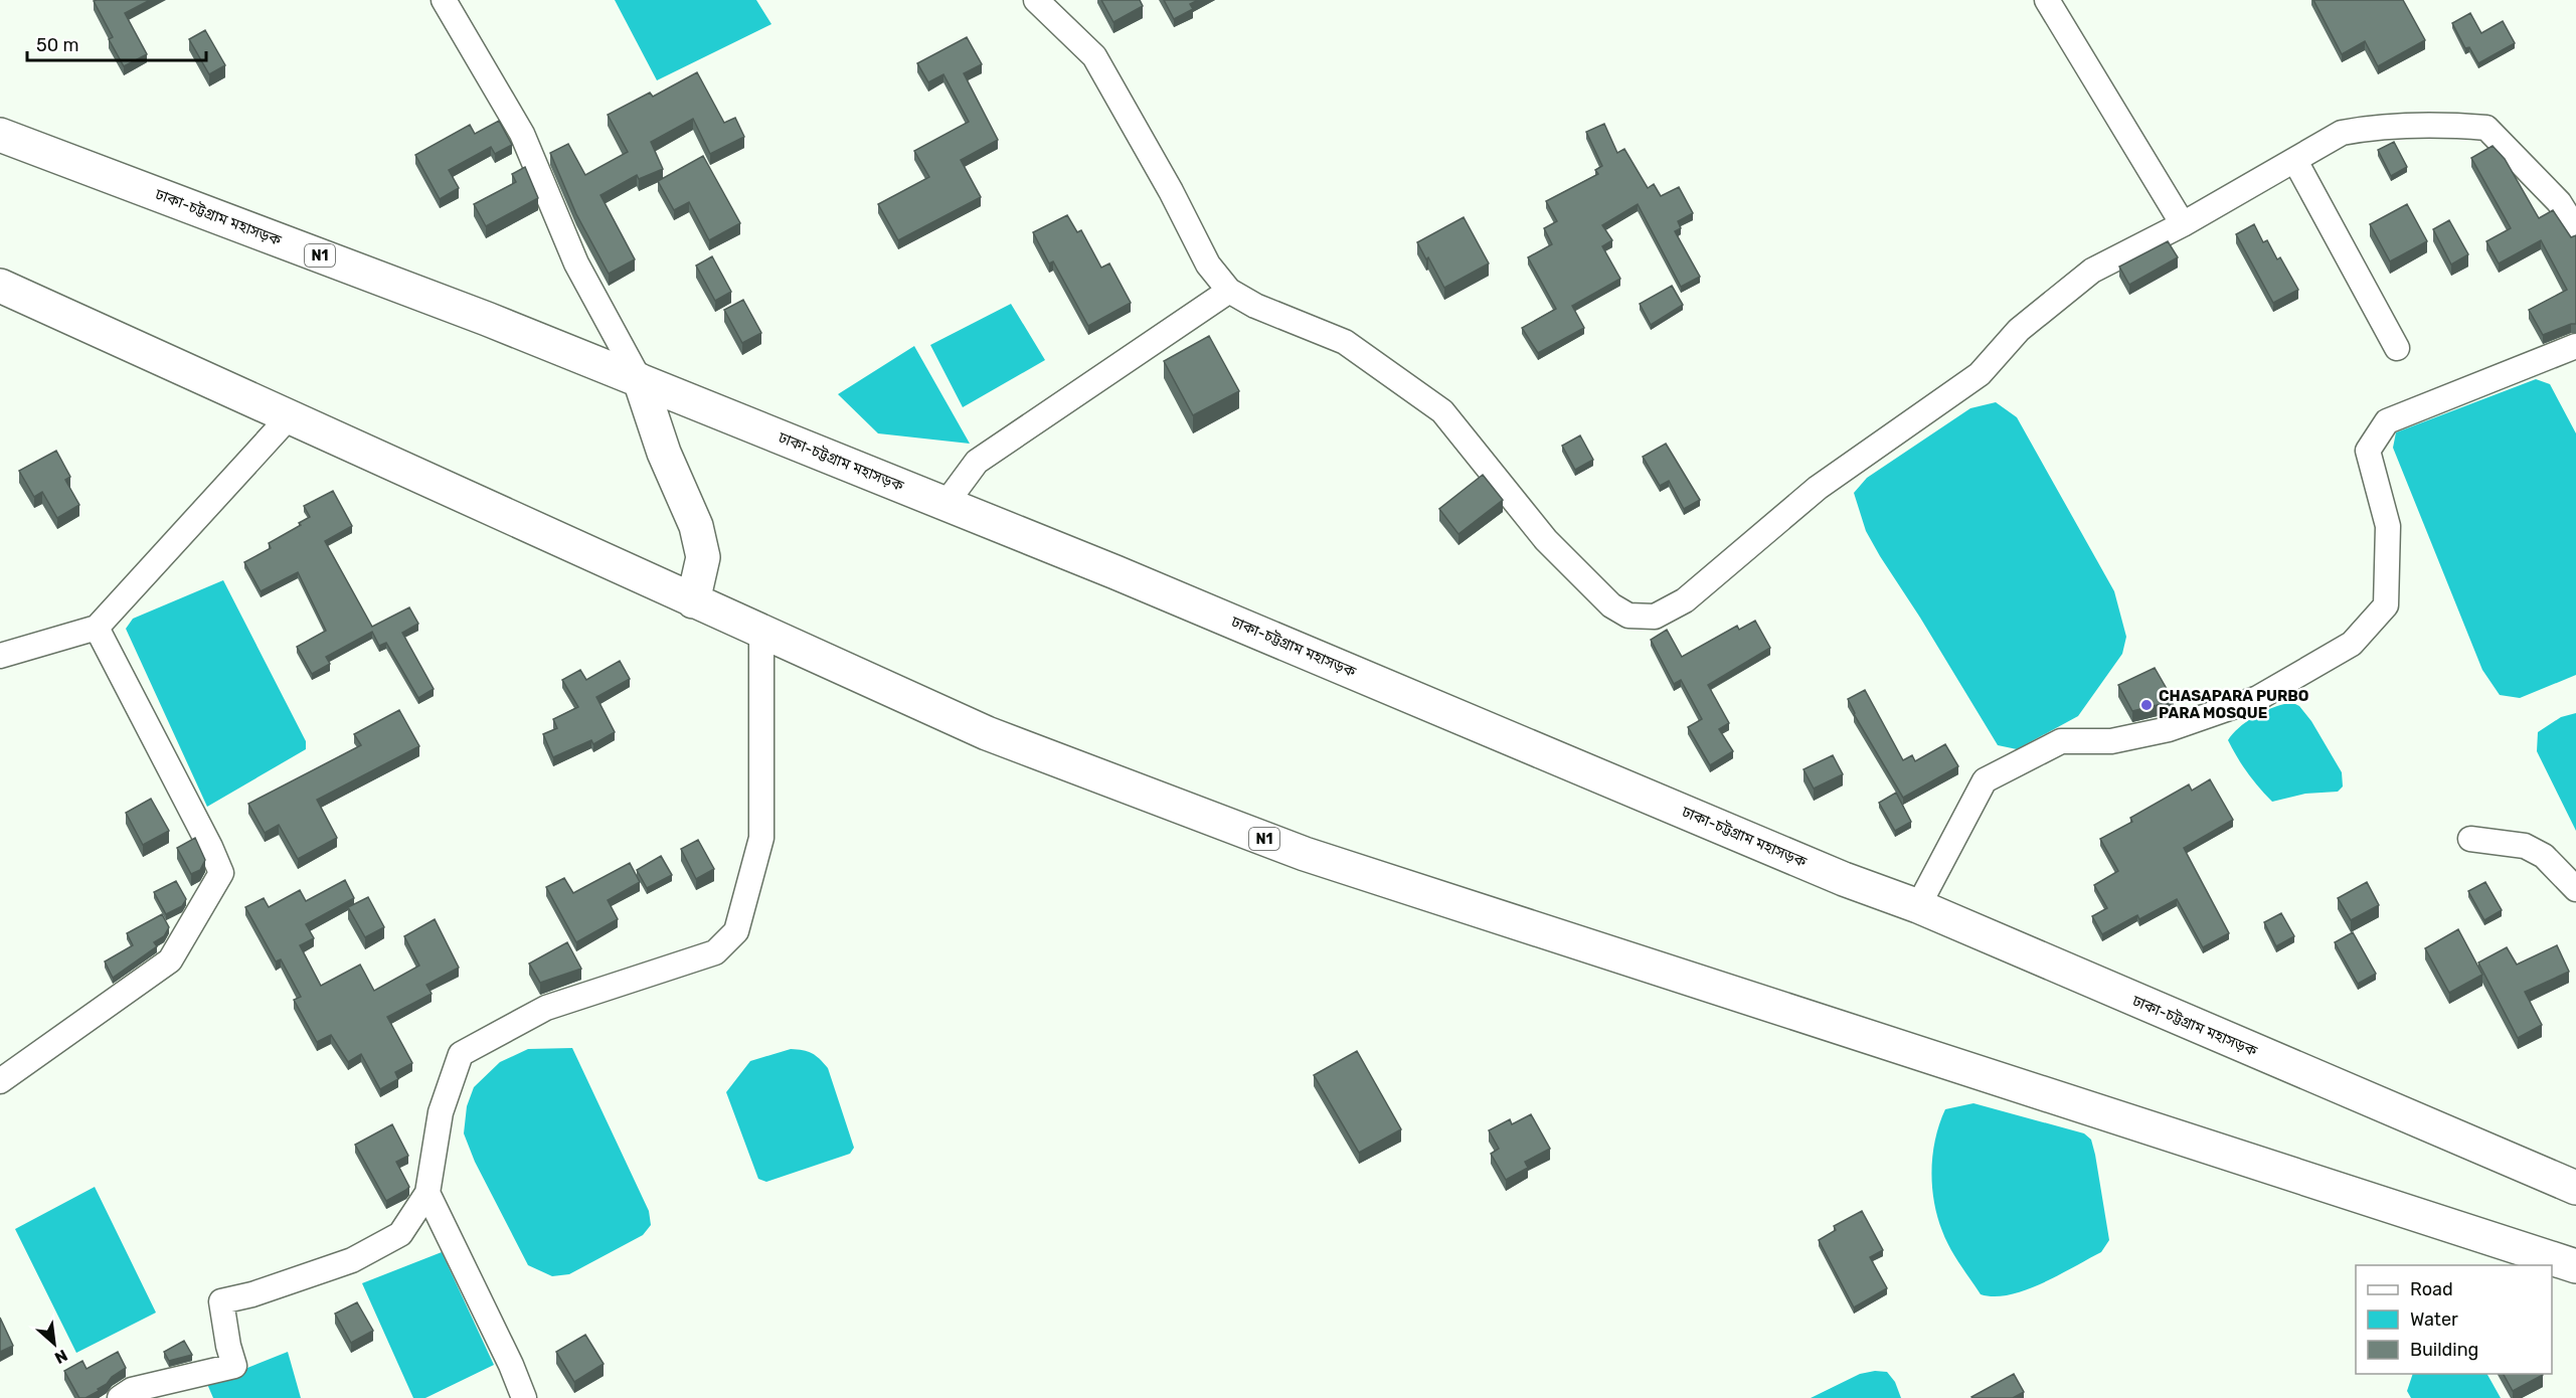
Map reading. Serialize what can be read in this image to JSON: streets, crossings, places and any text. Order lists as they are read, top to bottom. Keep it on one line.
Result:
{"streets":{"highway":["ঢাকা-চট্টগ্রাম মহাসড়ক","N1"]},"places":["CHASAPARA PURBO PARA MOSQUE"],"legend":["Road","Water","Building"],"scale_bar":"50 m","north":"bottom right"}
